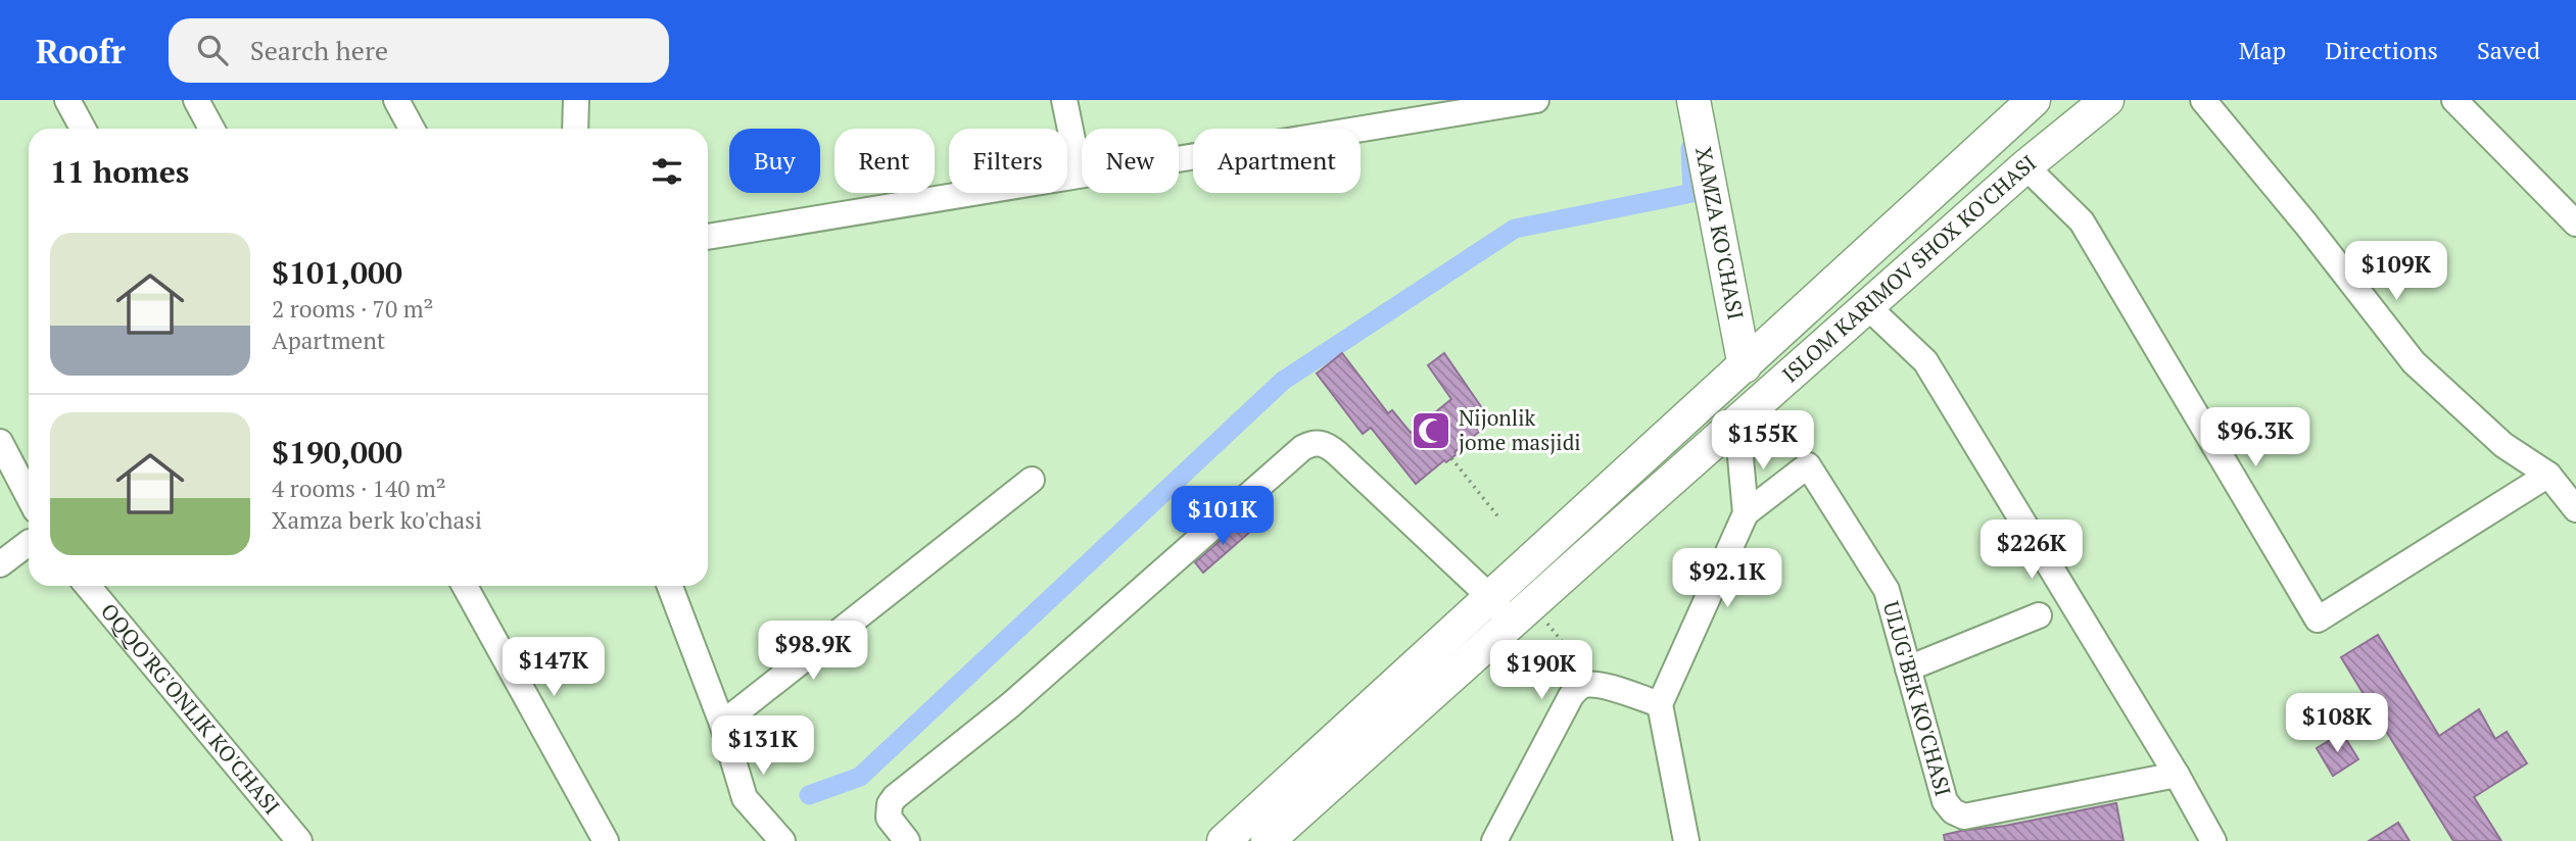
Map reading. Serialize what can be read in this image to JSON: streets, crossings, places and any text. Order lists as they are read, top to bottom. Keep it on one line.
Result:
{"streets":{"main road":["XAMZA KO'CHASI","ISLOM KARIMOV SHOX KO'CHASI"],"street":["ULUG'BEK KO'CHASI","OQQO'RG'ONLIK KO'CHASI"]},"crossings":[["XAMZA KO'CHASI","ISLOM KARIMOV SHOX KO'CHASI"]],"places":{"mosque":["Nijonlik jome masjidi"]},"page":{"header":"Roofr","search":"Search here","nav":["Map","Directions","Saved"],"chip":["Buy","Rent","Filters","New","Apartment"],"heading":"11 homes","list":[{"name":"$101,000","note":"2 rooms · 70 m² · Apartment"},{"name":"$190,000","note":"4 rooms · 140 m² · Xamza berk ko'chasi"}],"price":["$109K","$96.3K","$155K","$101K","$226K","$92.1K","$98.9K","$147K","$190K","$108K","$131K"]}}
